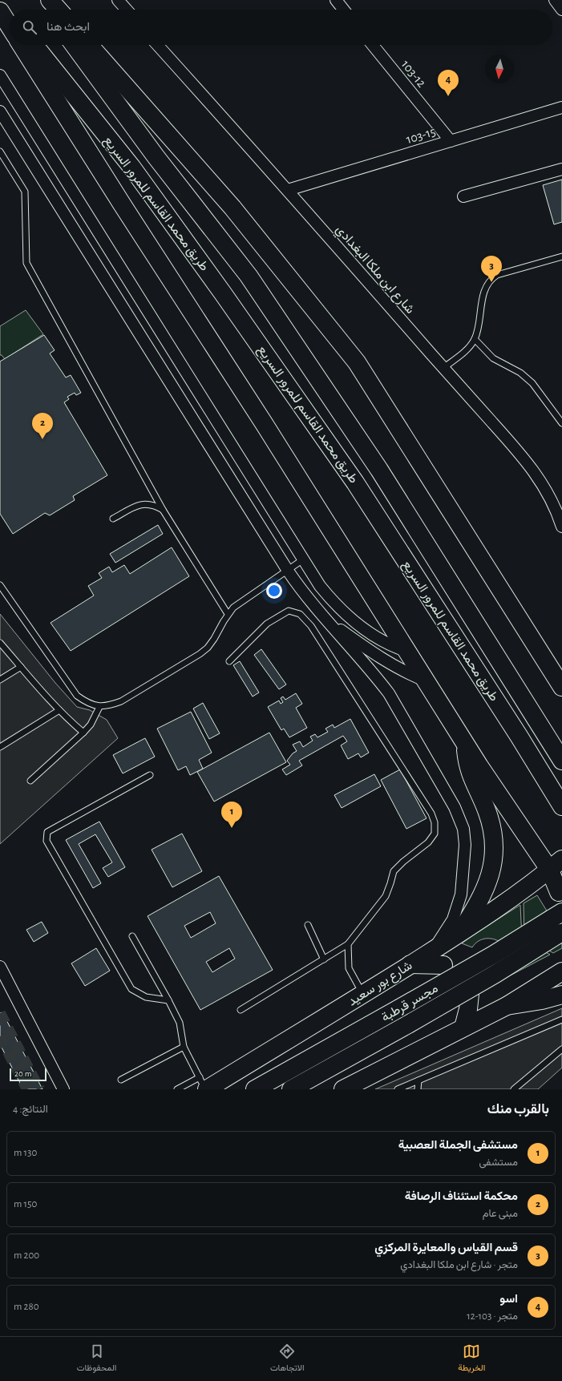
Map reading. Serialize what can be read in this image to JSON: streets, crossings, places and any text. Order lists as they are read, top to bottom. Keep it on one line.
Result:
{"streets":{"main road":["طريق محمد القاسم للمرور السريع","شارع بور سعيد","مجسر قرطبة"],"street":["103-12","103-15","شارع ابن ملكا البغدادي"]},"crossings":[["103-12","103-15"],["103-15","شارع ابن ملكا البغدادي"]],"scale_bar":"20 m","north":"bottom","page":{"search":"ابحث هنا","pins":["4","3","2","1"],"scale":"20 m","heading":["بالقرب منك","النتائج: 4"],"list":[{"mark":"1","name":"مستشفى الجملة العصبية","note":"مستشفى","value":"130 m"},{"mark":"2","name":"محكمة استئناف الرصافة","note":"مبنى عام","value":"150 m"},{"mark":"3","name":"قسم القياس والمعايرة المركزي","note":"متجر · شارع ابن ملكا البغدادي","value":"200 m"},{"mark":"4","name":"اسو","note":"متجر · 103-12","value":"280 m"}],"nav":["الخريطة","الاتجاهات","المحفوظات"]}}
